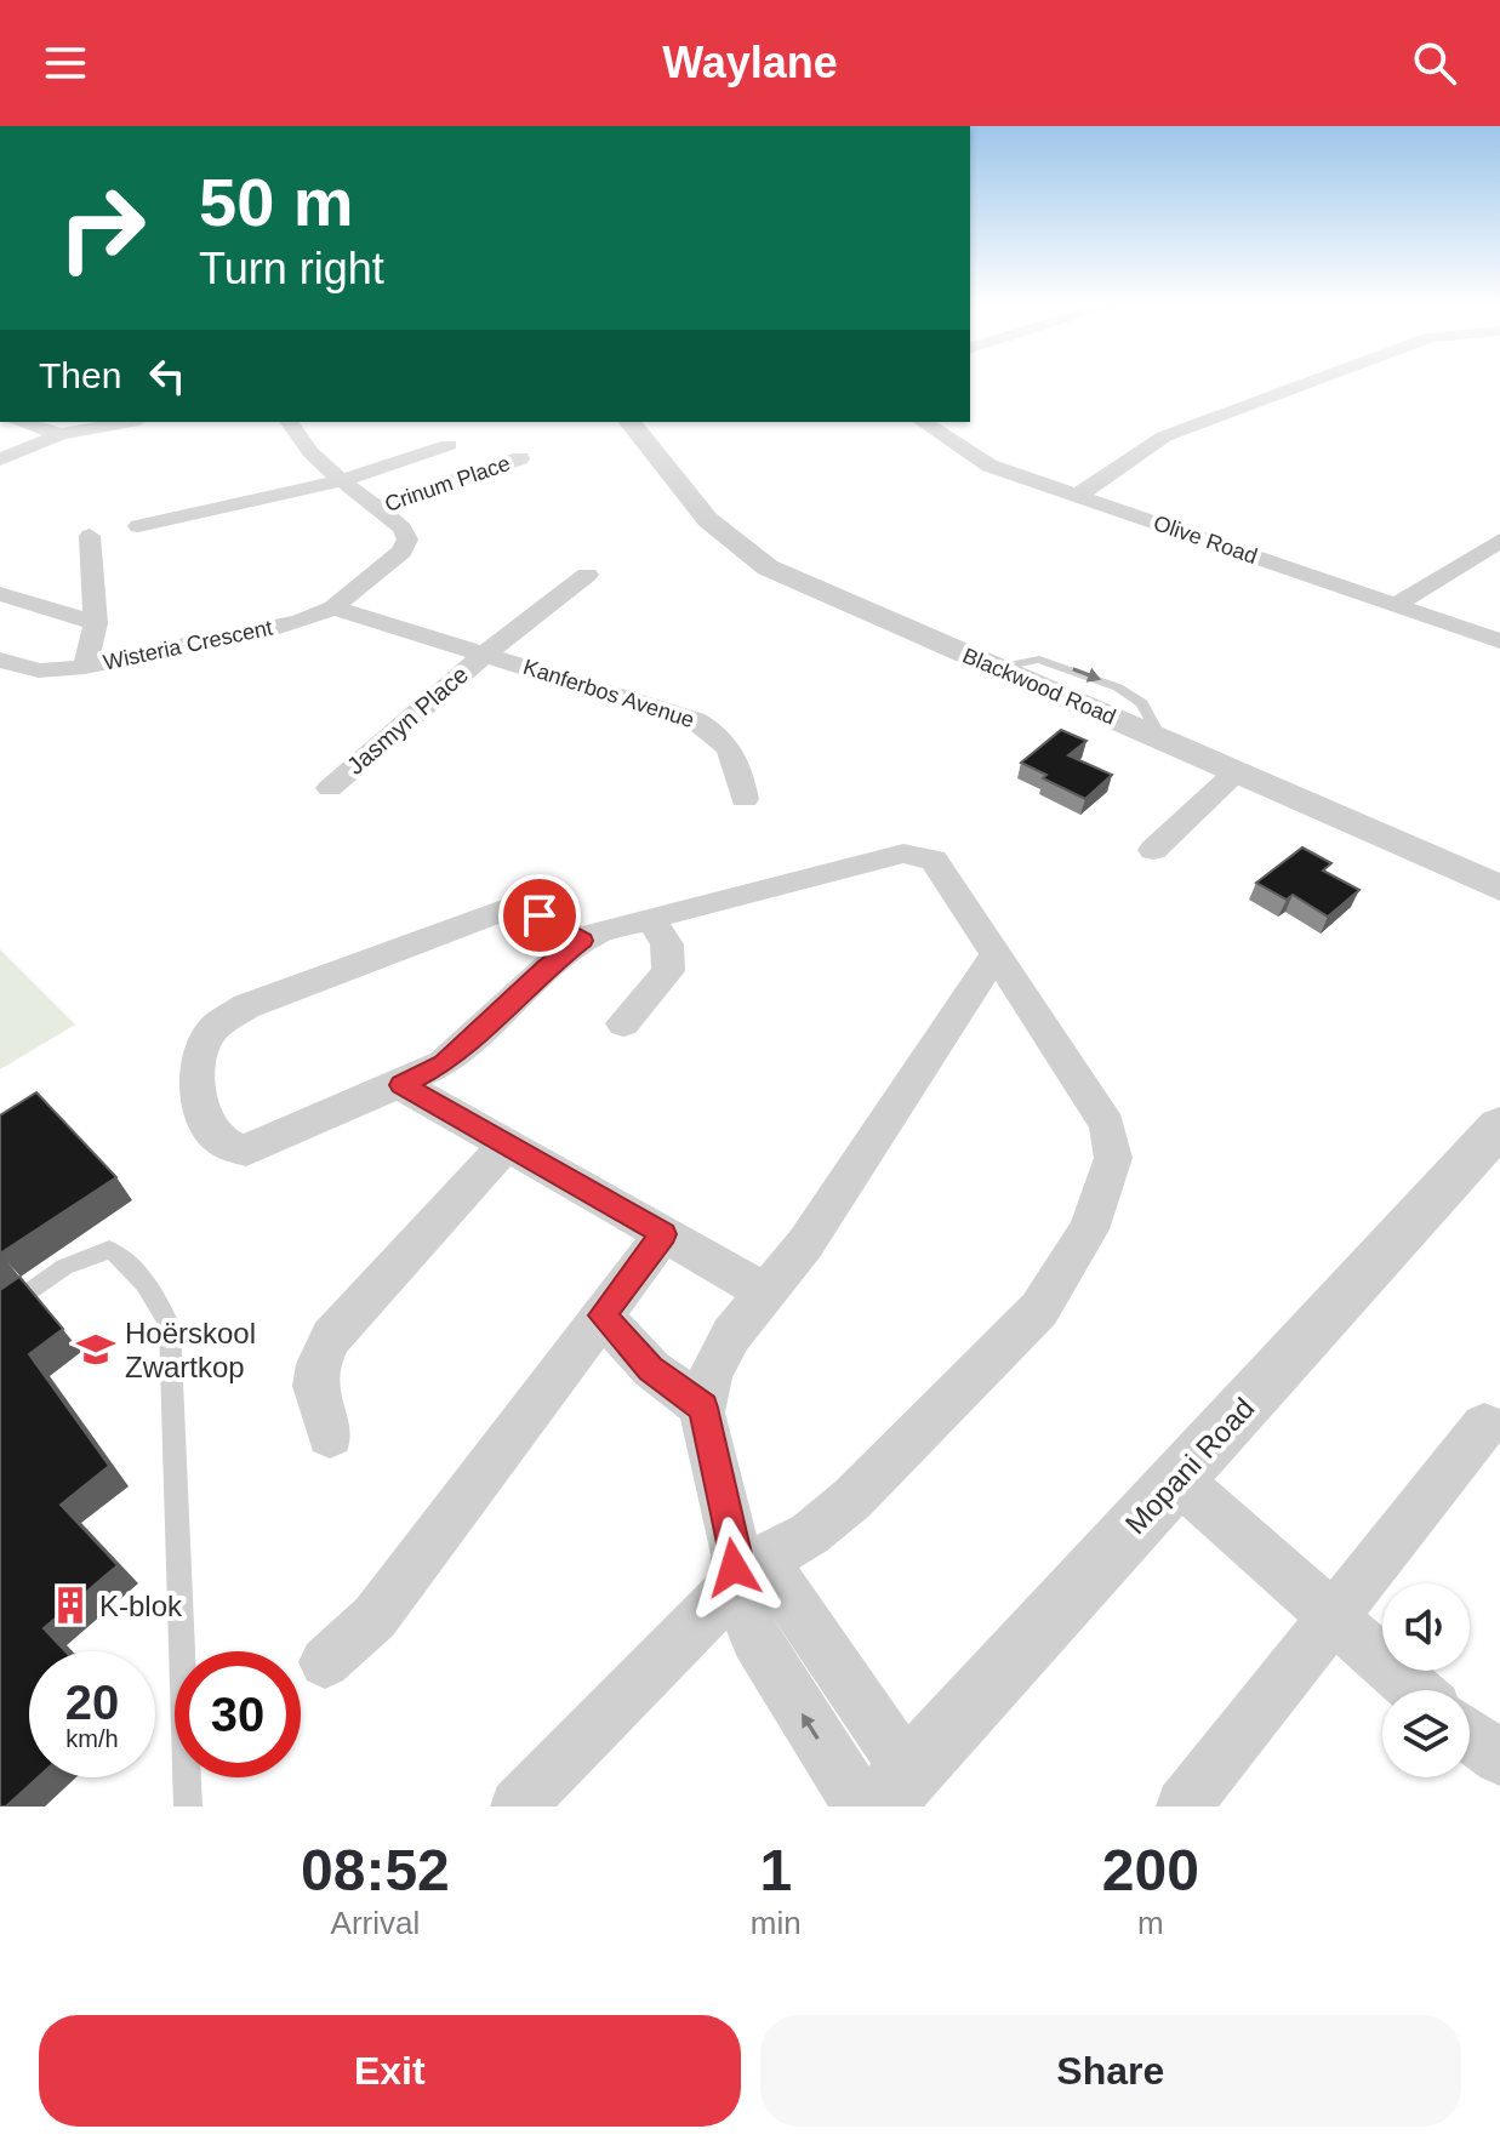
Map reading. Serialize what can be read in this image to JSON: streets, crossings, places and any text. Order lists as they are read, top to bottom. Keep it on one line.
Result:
{"streets":{"street":["Crinum Place","Olive Road","Wisteria Crescent","Blackwood Road","Kanferbos Avenue","Jasmyn Place","Mopani Road"]},"crossings":[["Crinum Place","Wisteria Crescent"],["Wisteria Crescent","Kanferbos Avenue"],["Kanferbos Avenue","Jasmyn Place"]],"places":{"school or university":["Hoërskool Zwartkop"],"building":["K-blok"]},"page":{"header":"Waylane","turn":["50 m","Turn right"],"then":"Then","speed":"20 km/h","limit":"30","eta":["08:52","Arrival","1","min","200","m"],"buttons":["Exit","Share"]}}
